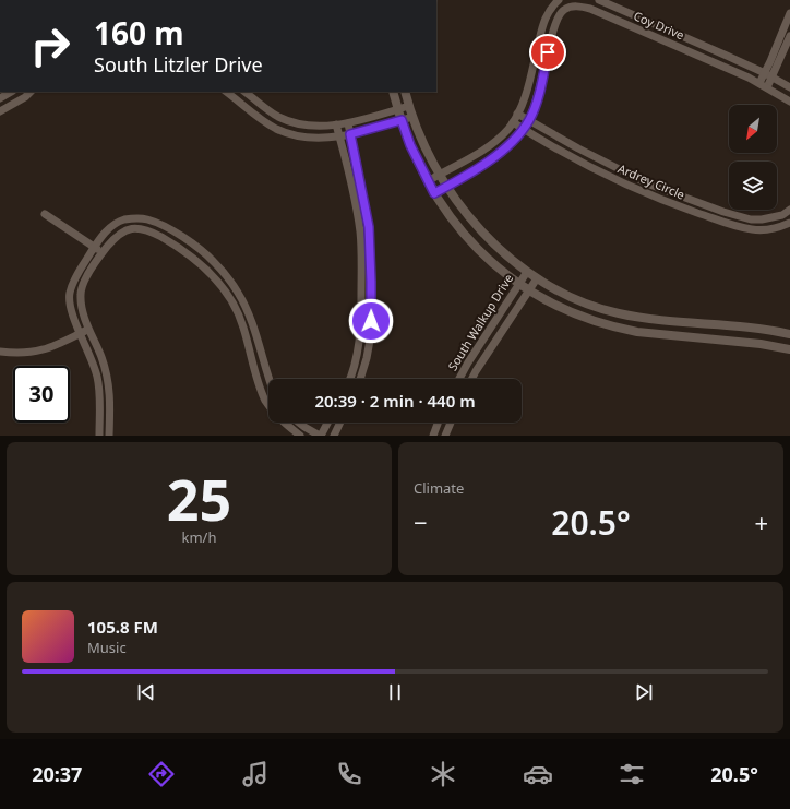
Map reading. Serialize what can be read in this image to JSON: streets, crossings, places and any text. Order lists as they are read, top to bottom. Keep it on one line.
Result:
{"streets":{"street":["Coy Drive","Ardrey Circle","South Walkup Drive"]},"north":"bottom left","page":{"turn":["160 m","South Litzler Drive"],"limit":"30","trip":"20:39 · 2 min · 440 m","tile":[["25","km/h"],"Climate"],"heat":["−","20.5°","+"],"song":["105.8 FM","Music"],"tabs":["20:37","20.5°"]}}
